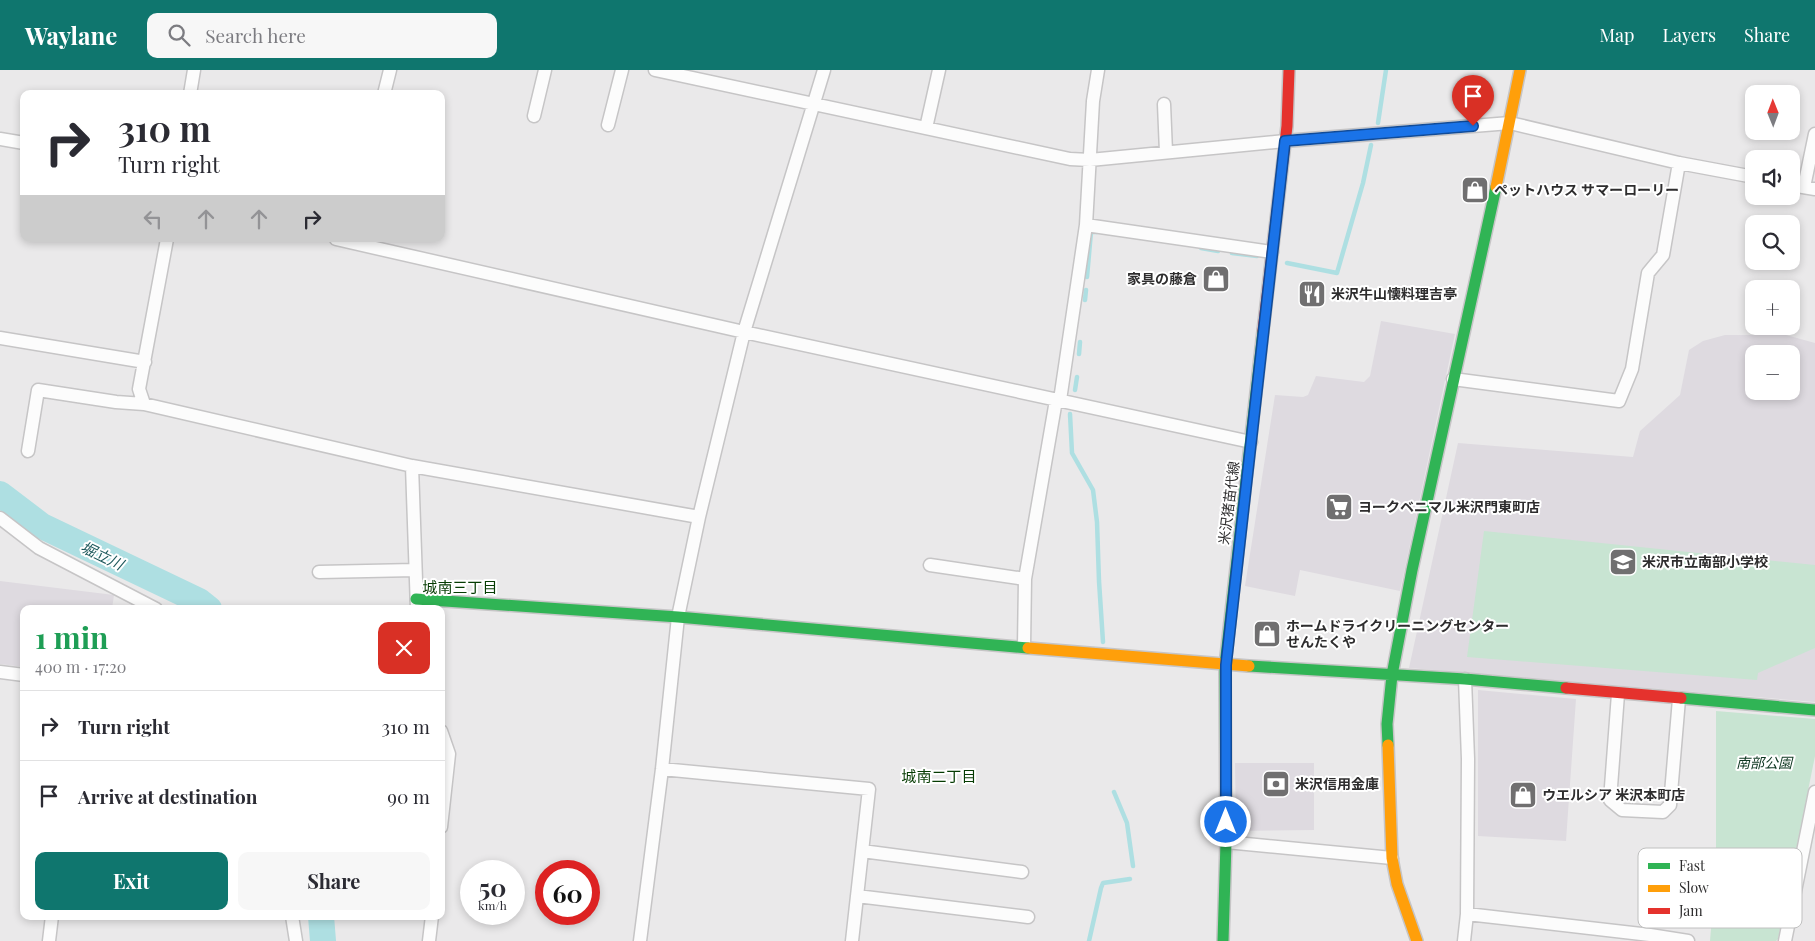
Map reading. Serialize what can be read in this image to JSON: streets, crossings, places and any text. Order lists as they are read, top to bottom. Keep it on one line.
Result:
{"streets":{"street":["米沢猪苗代線"]},"districts":["城南三丁目","城南二丁目"],"water":["堀立川"],"parks":["南部公園"],"places":{"shop":["ペットハウス サマーローリー","家具の藤倉","ホームドライクリーニングセンター せんたくや","ウエルシア 米沢本町店"],"restaurant":["米沢牛山懐料理吉亭"],"supermarket":["ヨークベニマル米沢門東町店"],"school or university":["米沢市立南部小学校"],"bank":["米沢信用金庫"]},"legend":["Fast","Slow","Jam"],"north":"top","page":{"header":"Waylane","search":"Search here","nav":["Map","Layers","Share"],"map_buttons":["+","−"],"turn":["310 m","Turn right"],"heading":["1 min","400 m · 17:20"],"list":[{"name":"Turn right","value":"310 m"},{"name":"Arrive at destination","value":"90 m"}],"buttons":["Exit","Share"],"speed":"50 km/h","limit":"60"}}
